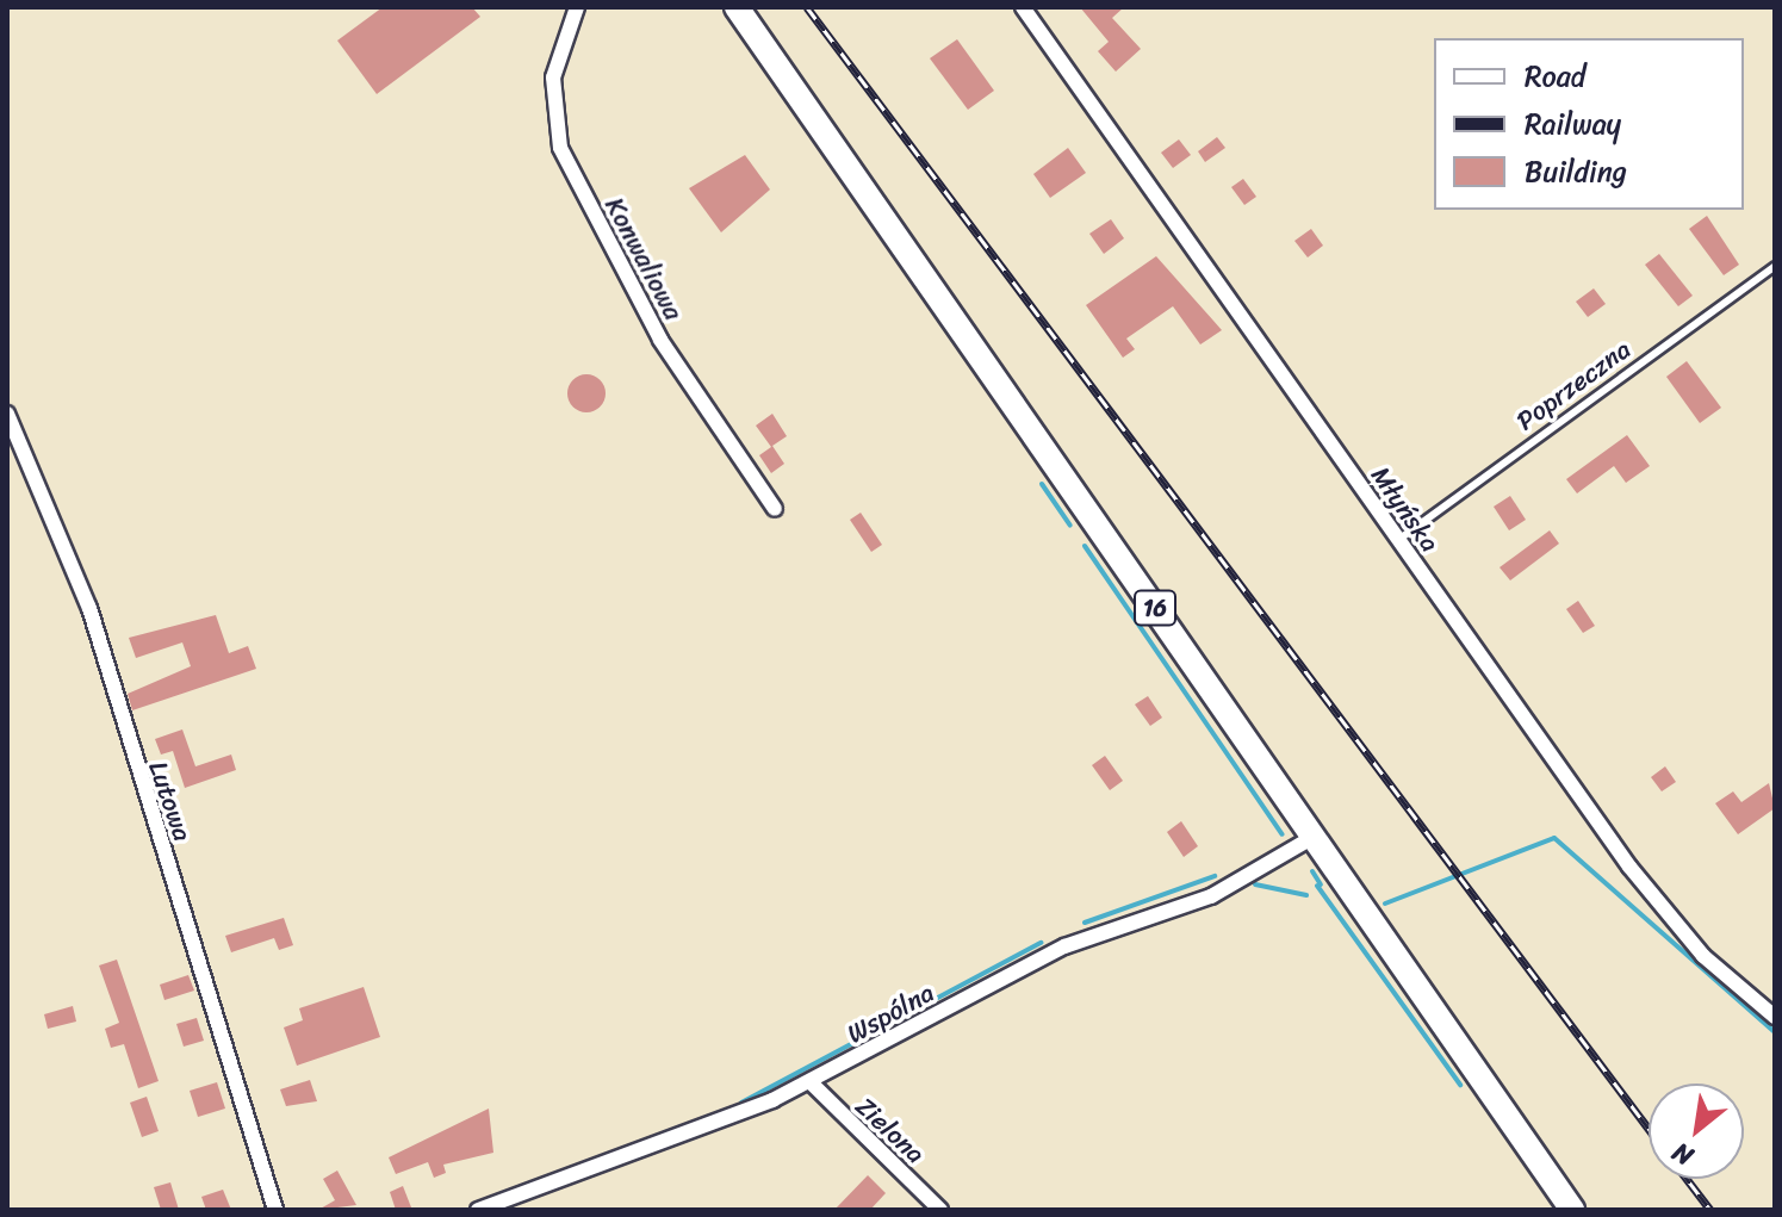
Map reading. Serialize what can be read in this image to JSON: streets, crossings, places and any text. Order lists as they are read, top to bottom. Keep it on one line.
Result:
{"streets":{"main road":["16"],"street":["Konwaliowa","Młyńska","Lutowa","Wspólna","Zielona"],"lane":["Poprzeczna"]},"crossings":[["Poprzeczna","Młyńska"],["16","Wspólna"],["Wspólna","Zielona"]],"legend":["Road","Railway","Building"],"north":"bottom left"}
